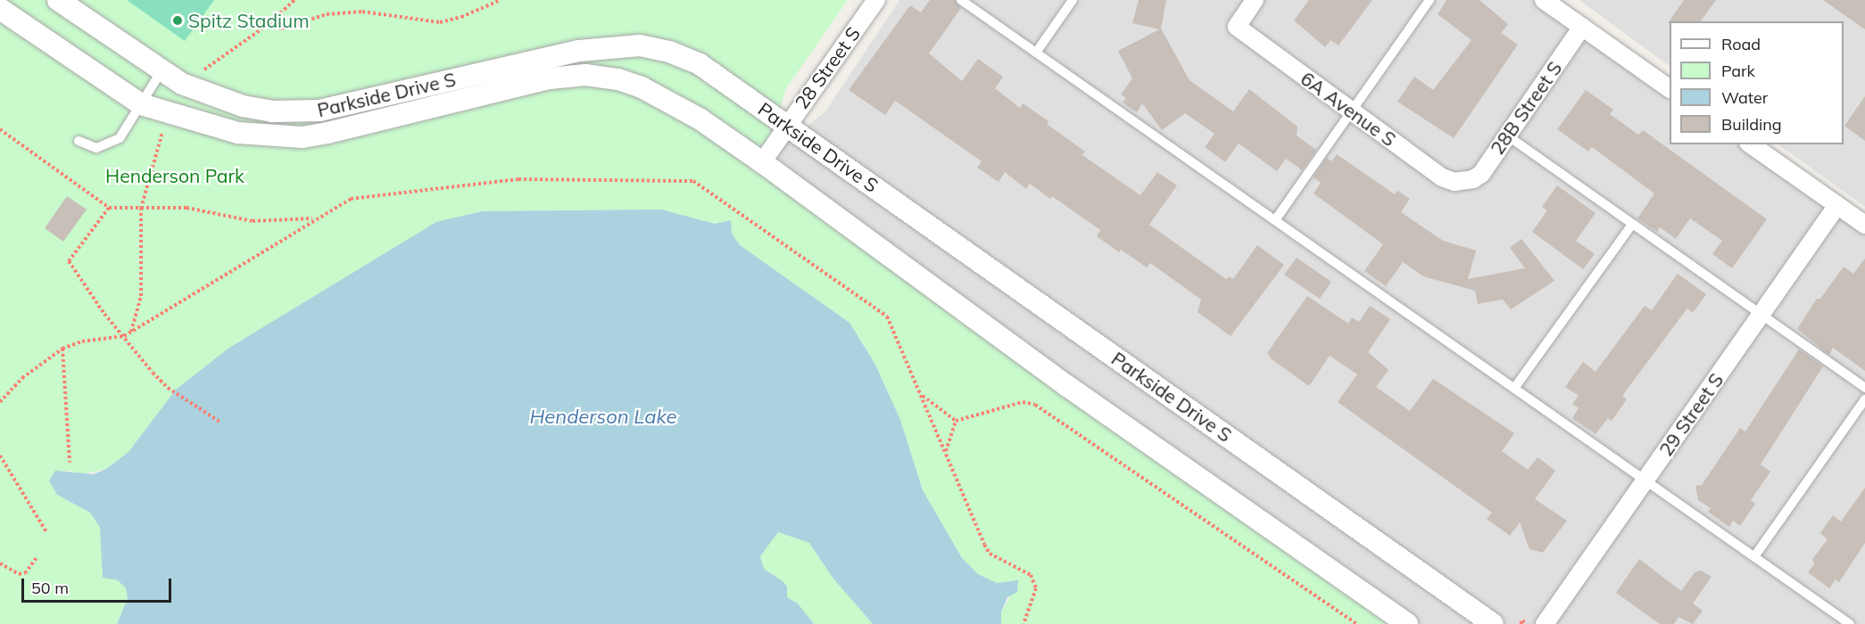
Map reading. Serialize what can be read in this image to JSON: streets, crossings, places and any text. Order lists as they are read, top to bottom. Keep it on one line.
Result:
{"streets":{"street":["28 Street S","Parkside Drive S","28B Street S","6A Avenue S","29 Street S"]},"crossings":[["28 Street S","Parkside Drive S"],["28B Street S","6A Avenue S"]],"water":["Henderson Lake"],"parks":["Henderson Park"],"places":["Spitz Stadium"],"legend":["Road","Park","Water","Building"],"scale_bar":"50 m"}
